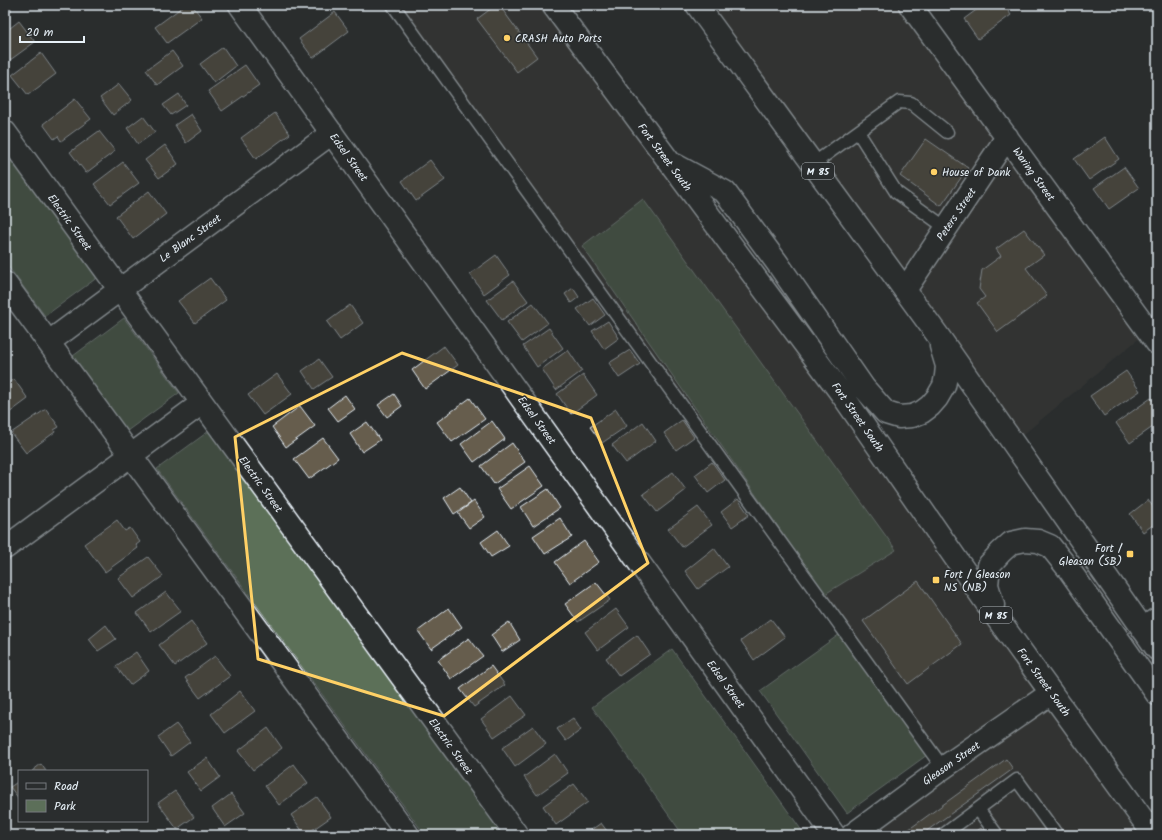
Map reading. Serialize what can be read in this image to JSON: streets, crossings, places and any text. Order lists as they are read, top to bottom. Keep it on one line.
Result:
{"streets":{"street":["Edsel Street","Fort Street South","M 85","Waring Street","Peters Street","Electric Street","Le Blanc Street","Gleason Street"]},"crossings":[["Edsel Street","Le Blanc Street"],["Fort Street South","Gleason Street"],["M 85","Peters Street"],["Waring Street","Peters Street"],["Electric Street","Le Blanc Street"]],"places":{"other":["CRASH Auto Parts","House of Dank"],"transit":["Fort / Gleason (SB)","Fort / Gleason NS (NB)"]},"legend":["Road","Park"],"scale_bar":"20 m"}
